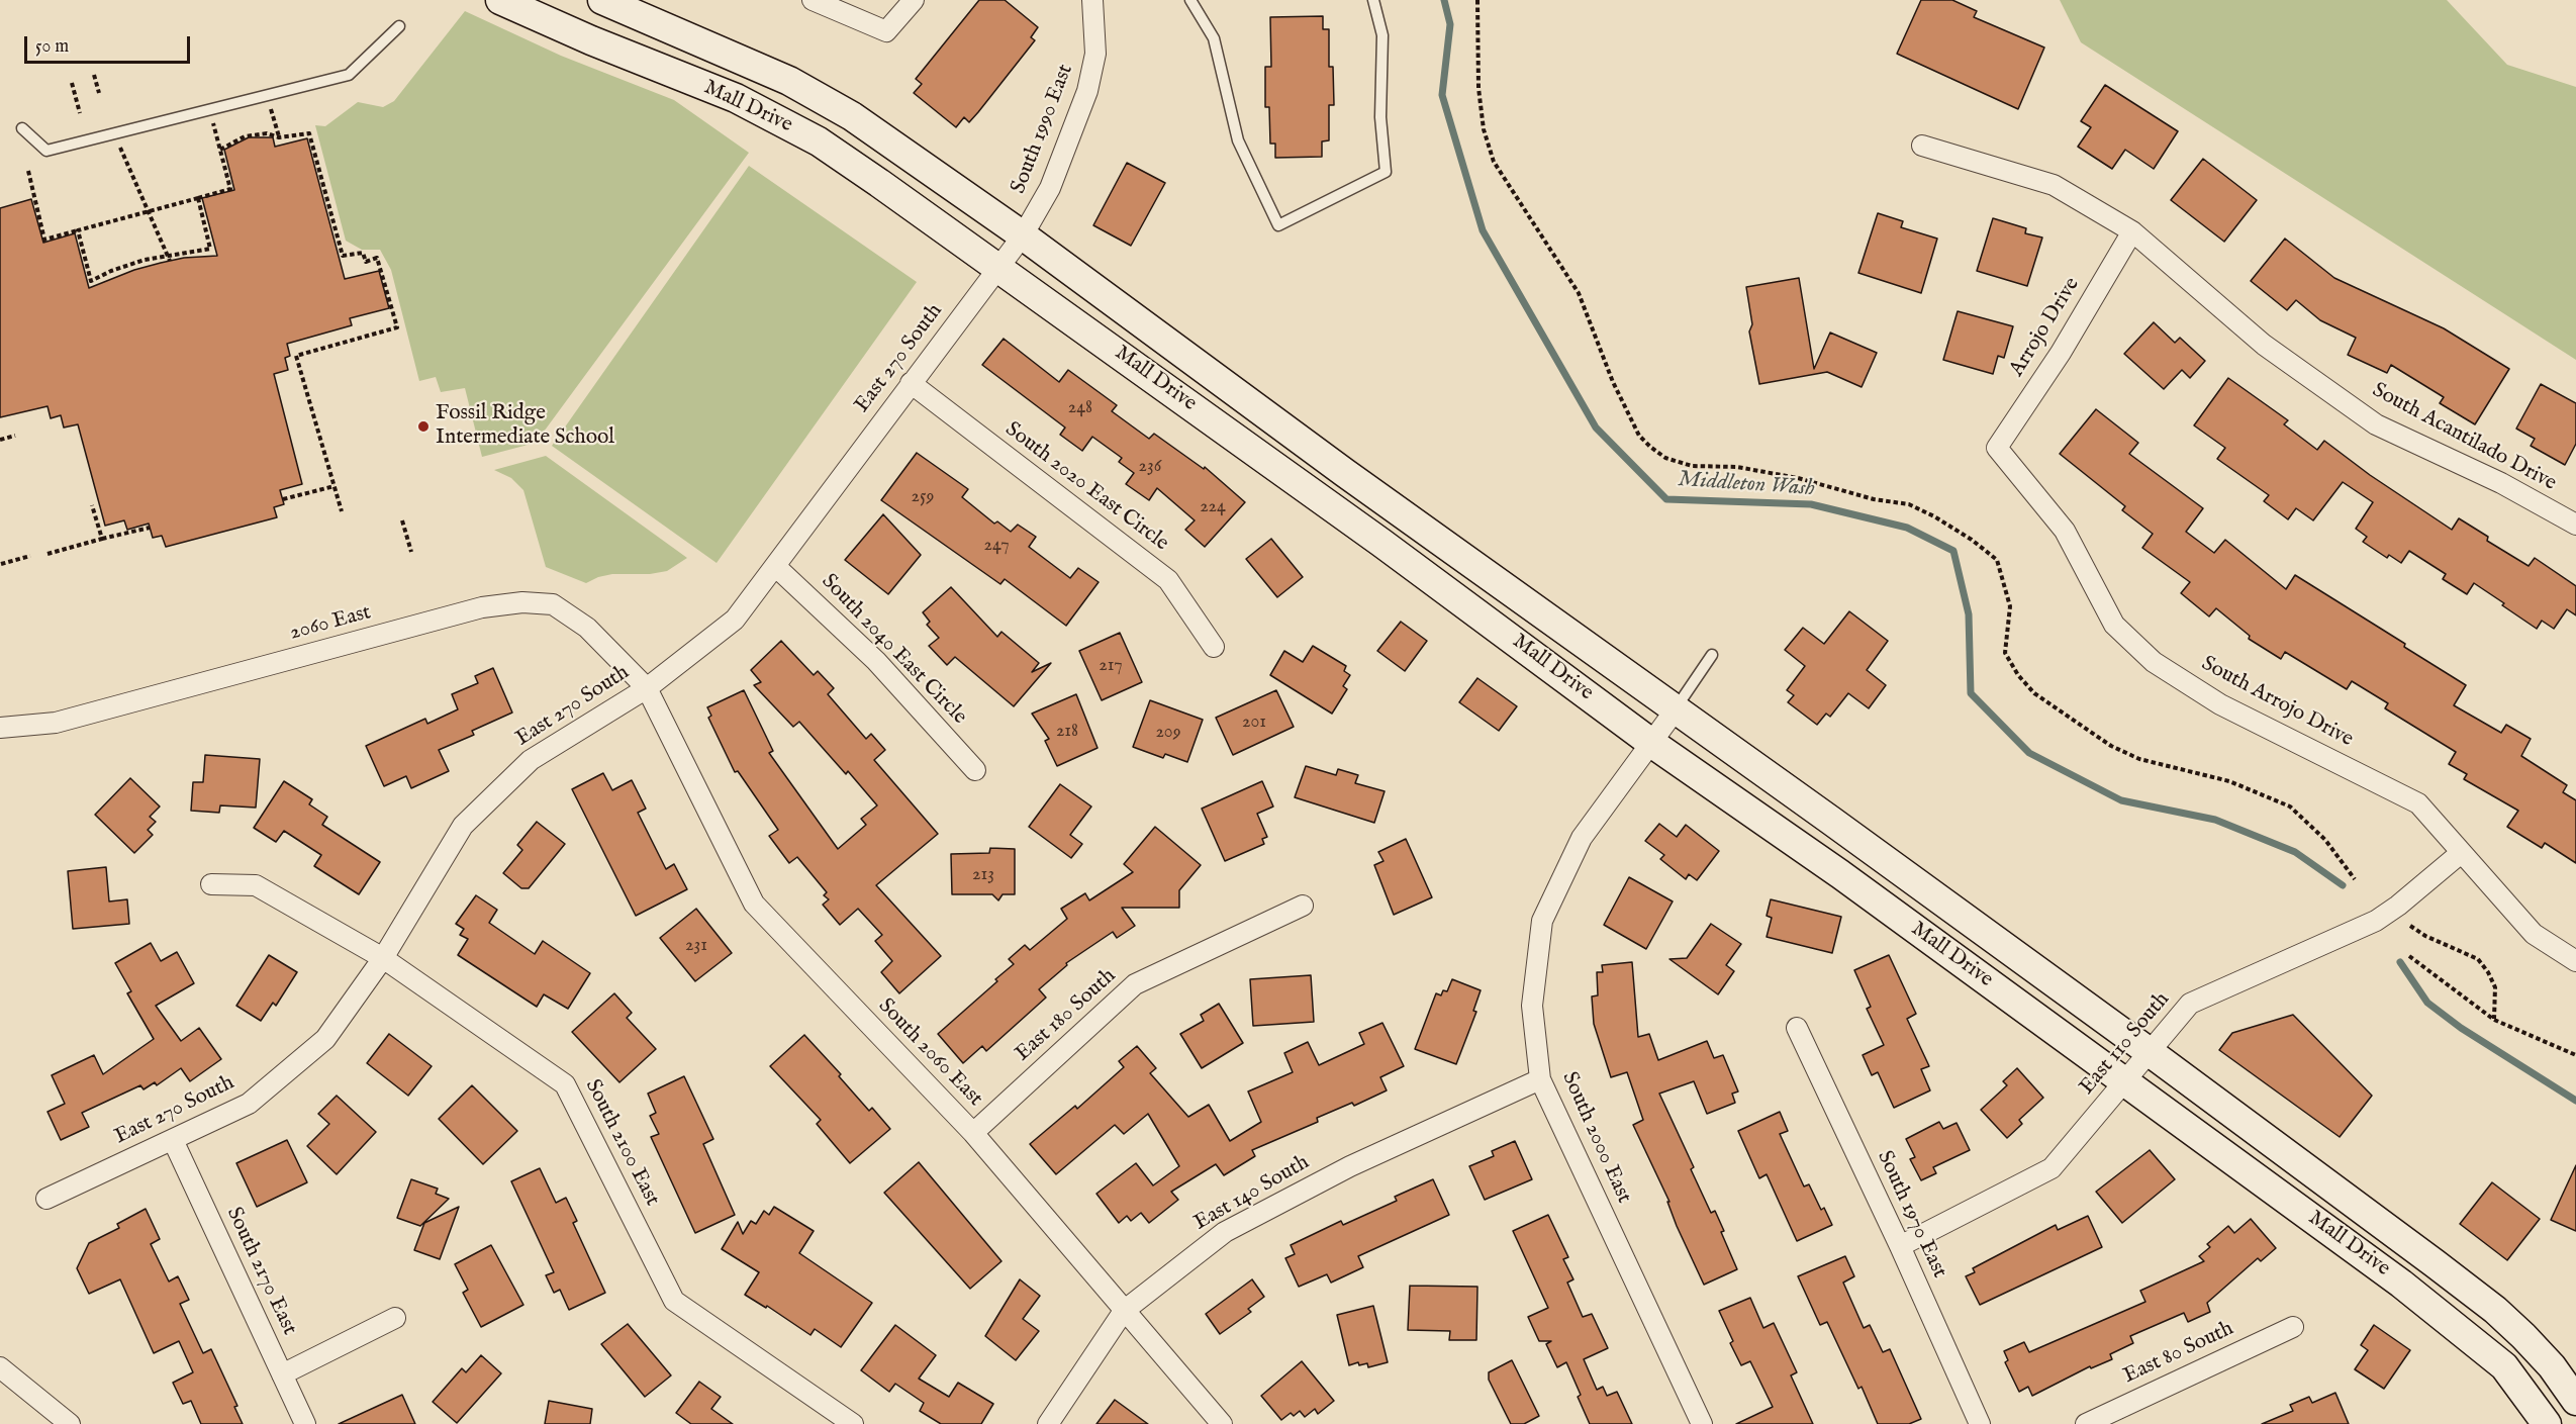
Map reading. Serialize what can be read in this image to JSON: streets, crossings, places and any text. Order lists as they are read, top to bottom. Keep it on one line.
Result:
{"streets":{"main road":["Mall Drive"],"street":["South 1990 East","Arrojo Drive","East 270 South","South Acantilado Drive","South 2020 East Circle","2060 East","South 2040 East Circle","South Arrojo Drive","East 180 South","East 110 South","South 2060 East","South 2000 East","South 2100 East","East 140 South","South 1970 East","South 2170 East","East 80 South"]},"crossings":[["Mall Drive","South 1990 East"],["Mall Drive","East 270 South"],["Mall Drive","East 110 South"],["Mall Drive","South 2000 East"],["South 1990 East","East 270 South"],["Arrojo Drive","South Acantilado Drive"],["Arrojo Drive","South Arrojo Drive"],["East 270 South","South 2020 East Circle"],["East 270 South","2060 East"],["East 270 South","South 2040 East Circle"],["East 270 South","South 2060 East"],["East 270 South","South 2100 East"],["East 270 South","South 2170 East"],["2060 East","South 2060 East"],["South Arrojo Drive","East 110 South"],["East 180 South","South 2060 East"],["East 110 South","South 1970 East"],["South 2060 East","East 140 South"],["South 2000 East","East 140 South"]],"water":["Middleton Wash"],"places":["Fossil Ridge Intermediate School"],"house_numbers":["248","236","259","224","247","217","201","218","209","213","231"],"scale_bar":"50 m"}
